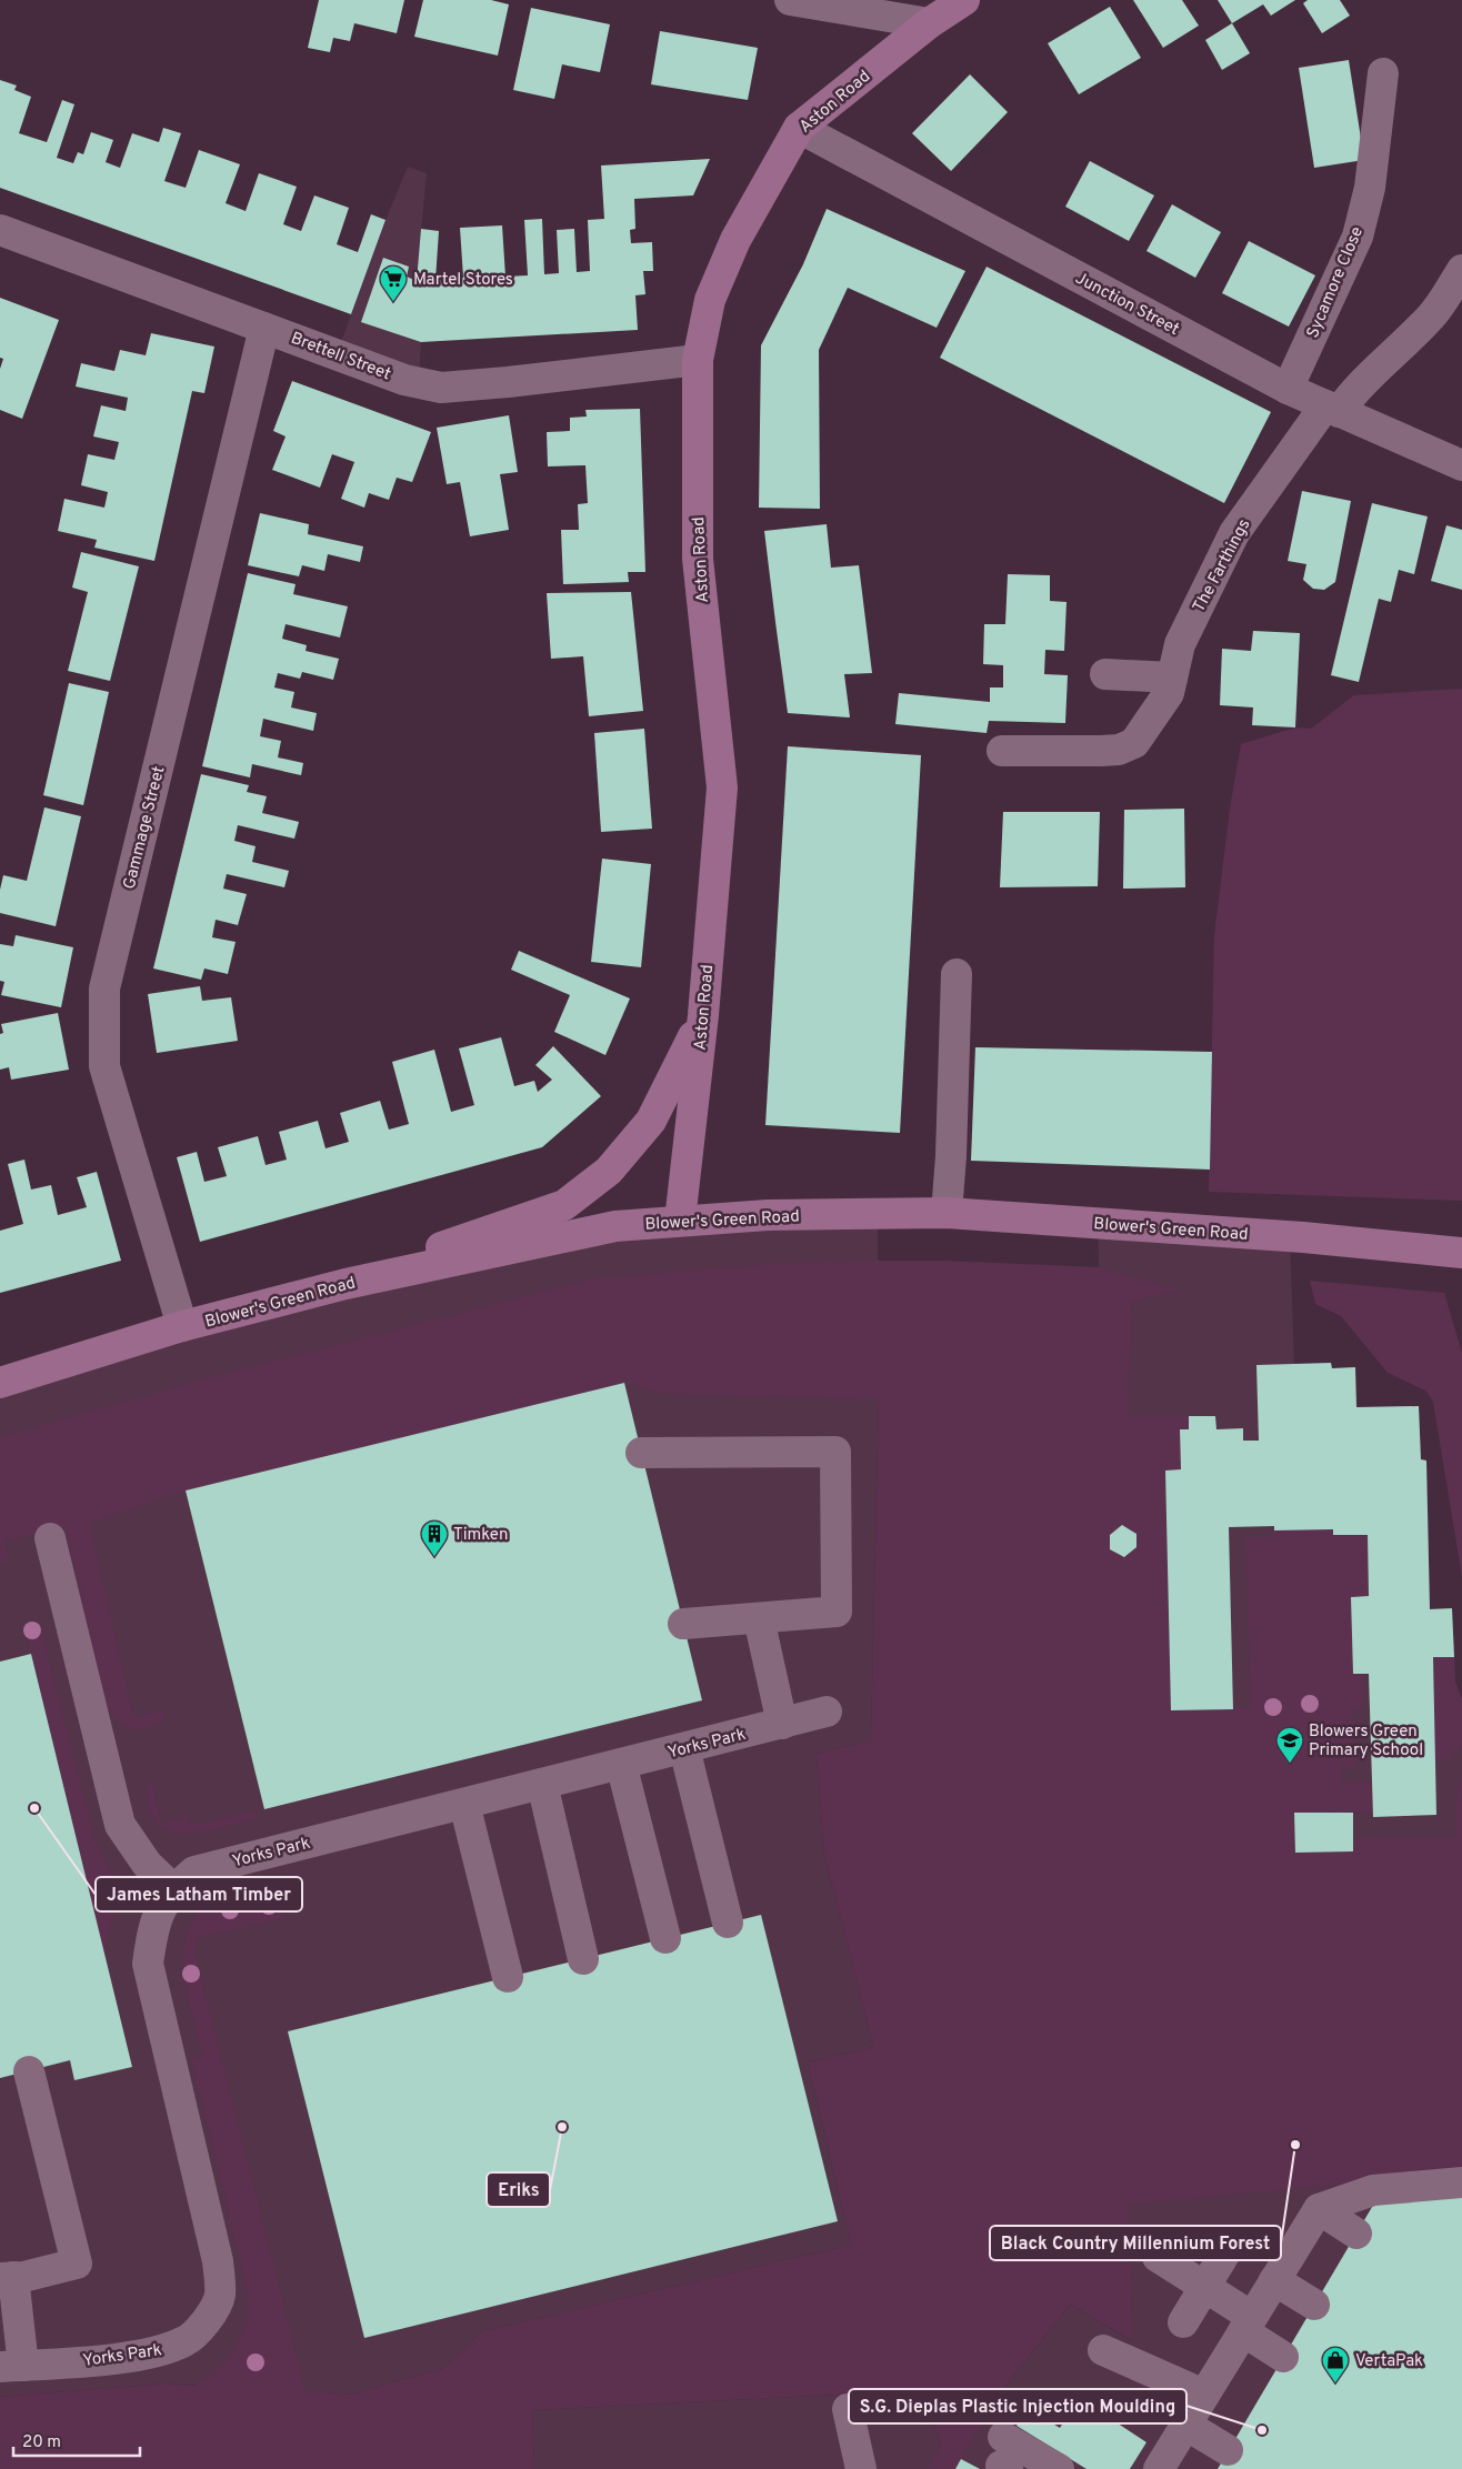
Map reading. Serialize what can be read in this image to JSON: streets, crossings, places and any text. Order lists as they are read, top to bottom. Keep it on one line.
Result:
{"streets":{"main road":["Aston Road","Blower's Green Road"],"street":["Sycamore Close","Junction Street","Brettell Street","The Farthings","Gammage Street","Yorks Park"]},"crossings":[["Aston Road","Junction Street"],["Aston Road","Brettell Street"],["Aston Road","Blower's Green Road"],["Sycamore Close","Junction Street"],["Junction Street","The Farthings"],["Brettell Street","Gammage Street"],["Gammage Street","Blower's Green Road"]],"places":{"supermarket":["Martel Stores"],"building":["Timken"],"school or university":["Blowers Green Primary School"],"other":["James Latham Timber","Eriks","Black Country Millennium Forest","S.G. Dieplas Plastic Injection Moulding"],"shop":["VertaPak"]},"scale_bar":"20 m"}
